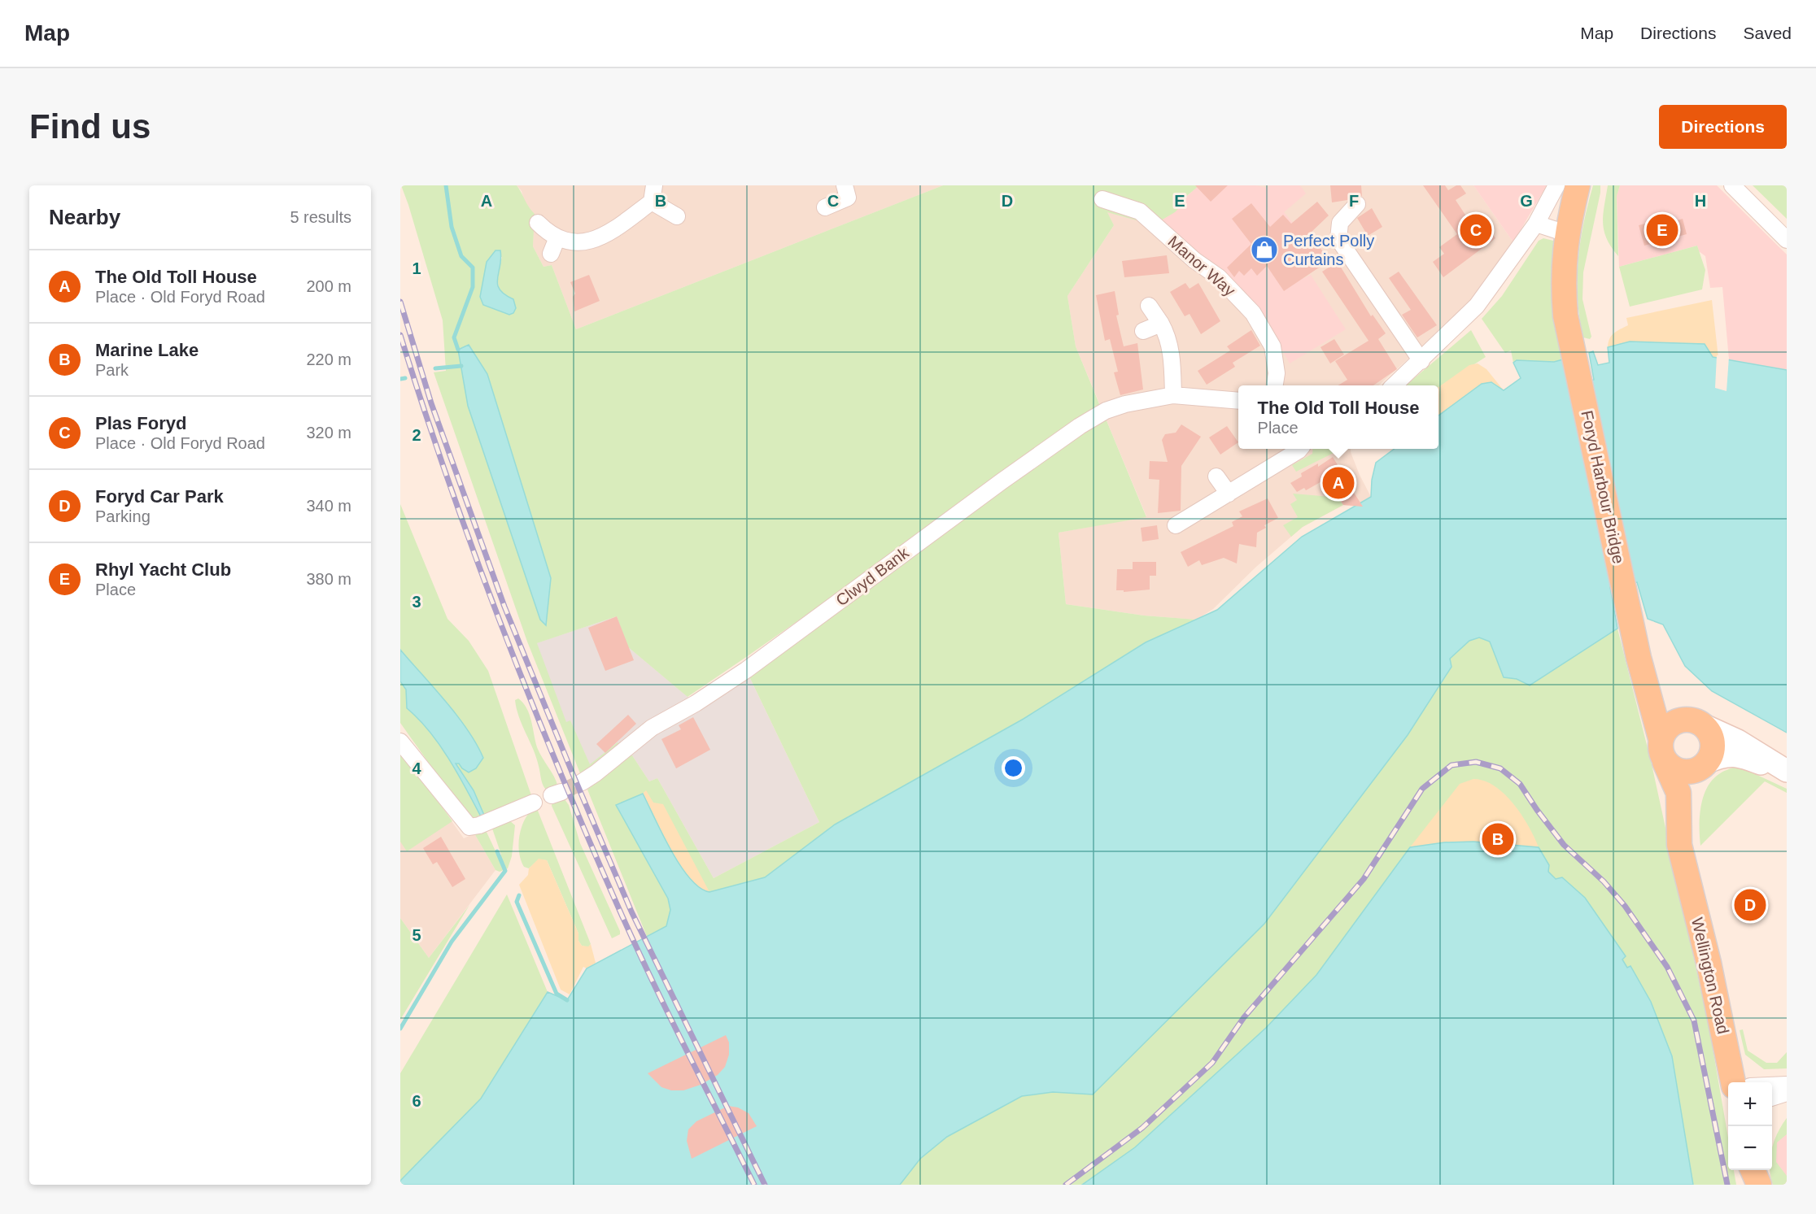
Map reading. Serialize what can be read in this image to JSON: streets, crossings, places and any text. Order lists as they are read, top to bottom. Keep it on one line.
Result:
{"streets":{"main road":["Foryd Harbour Bridge","Wellington Road"],"street":["Manor Way","Clwyd Bank"]},"crossings":[["Foryd Harbour Bridge","Wellington Road"]],"places":{"shop":["Perfect Polly Curtains"]},"page":{"header":"Map","nav":["Map","Directions","Saved"],"buttons":"Directions","title":"Find us","heading":["Nearby","5 results"],"pins":["C","E","A","B","D"],"list":[{"mark":"A","name":"The Old Toll House","note":"Place · Old Foryd Road","value":"200 m"},{"mark":"B","name":"Marine Lake","note":"Park","value":"220 m"},{"mark":"C","name":"Plas Foryd","note":"Place · Old Foryd Road","value":"320 m"},{"mark":"D","name":"Foryd Car Park","note":"Parking","value":"340 m"},{"mark":"E","name":"Rhyl Yacht Club","note":"Place","value":"380 m"}],"popup":["The Old Toll House","Place"],"map_buttons":["+","−"]},"grid":{"columns":["A","B","C","D","E","F","G","H"],"rows":["1","2","3","4","5","6"]}}
